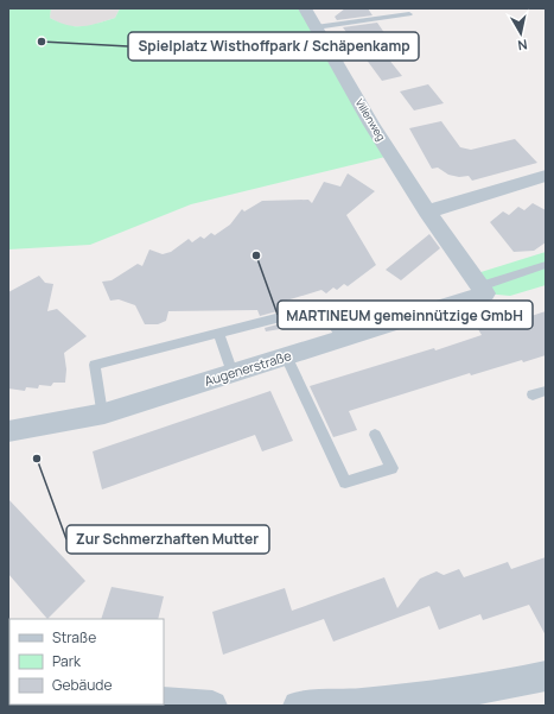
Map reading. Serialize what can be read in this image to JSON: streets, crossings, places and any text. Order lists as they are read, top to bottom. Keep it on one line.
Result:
{"streets":{"street":["Villenweg","Augenerstraße"]},"crossings":[["Villenweg","Augenerstraße"]],"places":["Spielplatz Wisthoffpark / Schäpenkamp","MARTINEUM gemeinnützige GmbH","Zur Schmerzhaften Mutter"],"legend":["Straße","Park","Gebäude"],"north":"bottom"}
